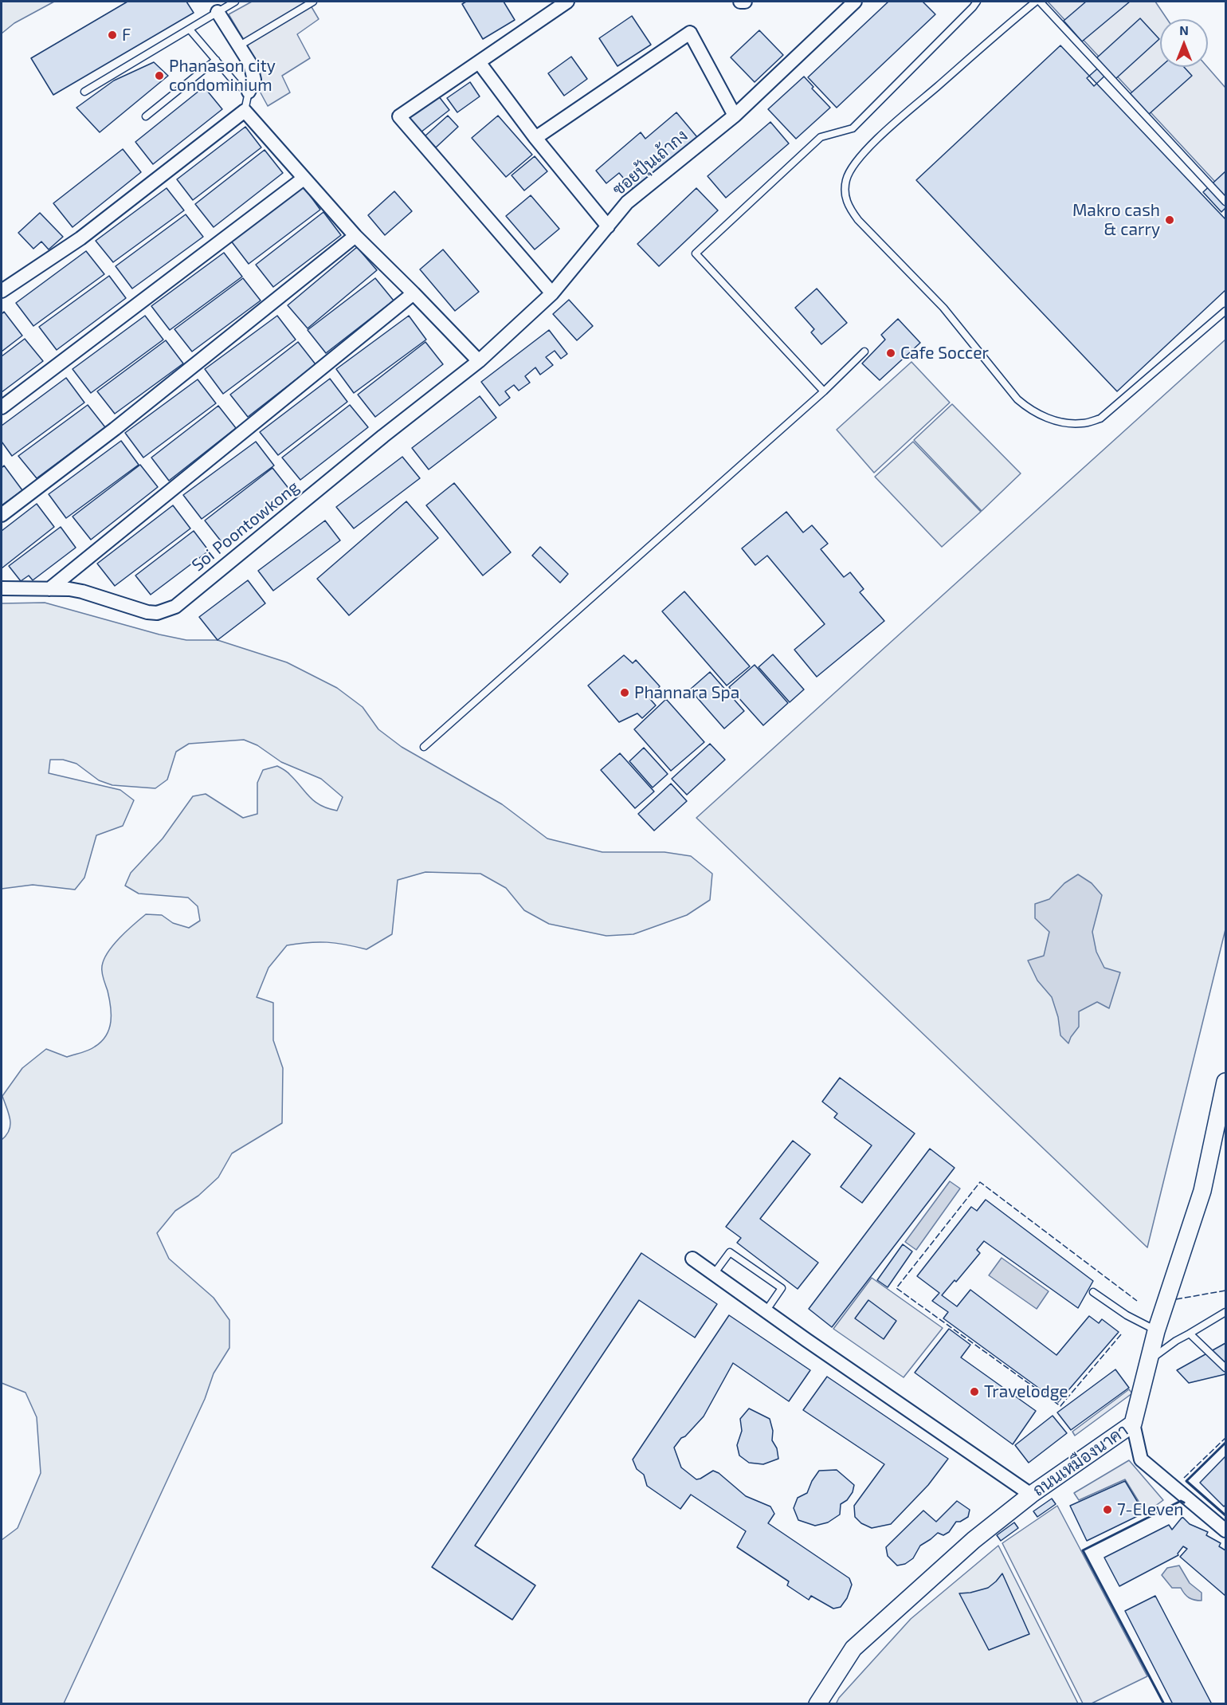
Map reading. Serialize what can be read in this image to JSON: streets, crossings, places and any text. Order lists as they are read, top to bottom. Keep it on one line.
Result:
{"streets":{"street":["ซอยปุ้นเถ้ากง","Soi Poontowkong","ถนนเหมืองนาคา"]},"crossings":[["ซอยปุ้นเถ้ากง","Soi Poontowkong"]],"places":["F","Phanason city condominium","Makro cash & carry","Cafe Soccer","Phannara Spa","Travelodge","7-Eleven"],"north":"top"}
